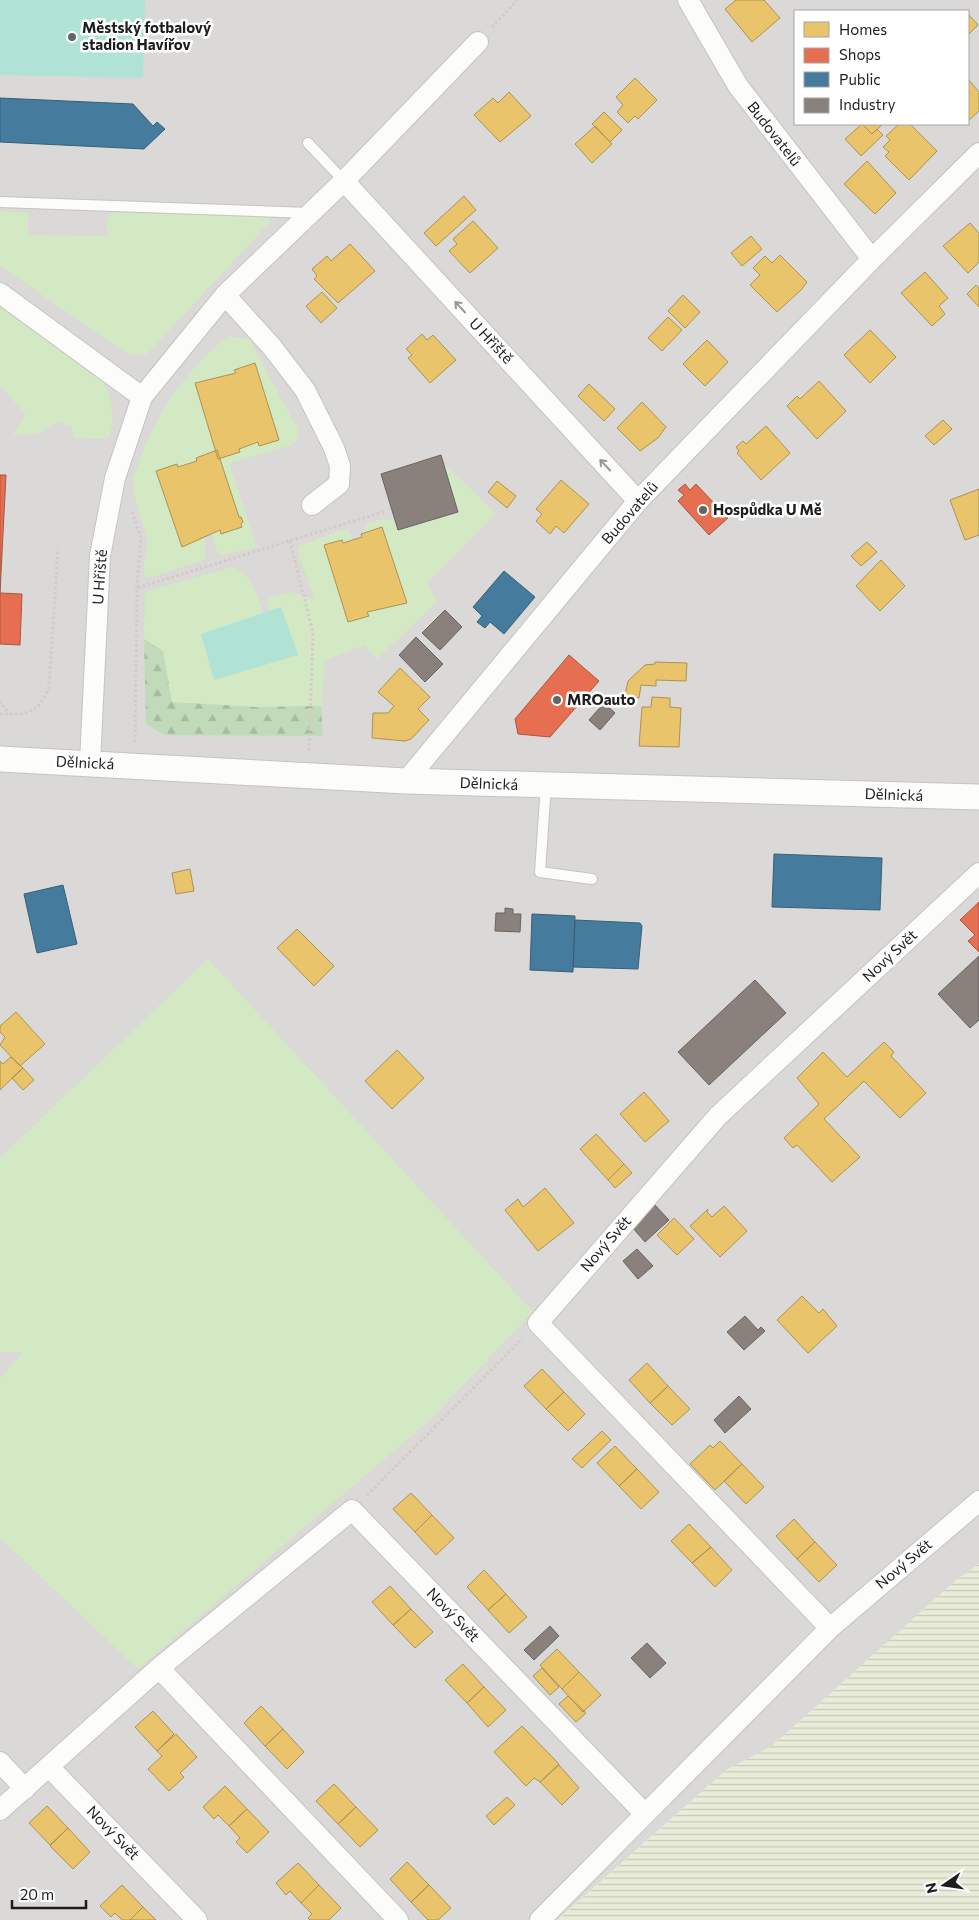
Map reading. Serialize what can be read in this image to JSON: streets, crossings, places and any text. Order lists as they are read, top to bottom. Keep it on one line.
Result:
{"streets":{"street":["Budovatelů","U Hřiště","Dělnická","Nový Svět"]},"crossings":[["Budovatelů","U Hřiště"],["Budovatelů","Dělnická"],["U Hřiště","Dělnická"]],"places":["Městský fotbalový stadion Havířov","Hospůdka U Mě","MROauto"],"legend":["Homes","Shops","Public","Industry"],"scale_bar":"20 m","north":"left"}
